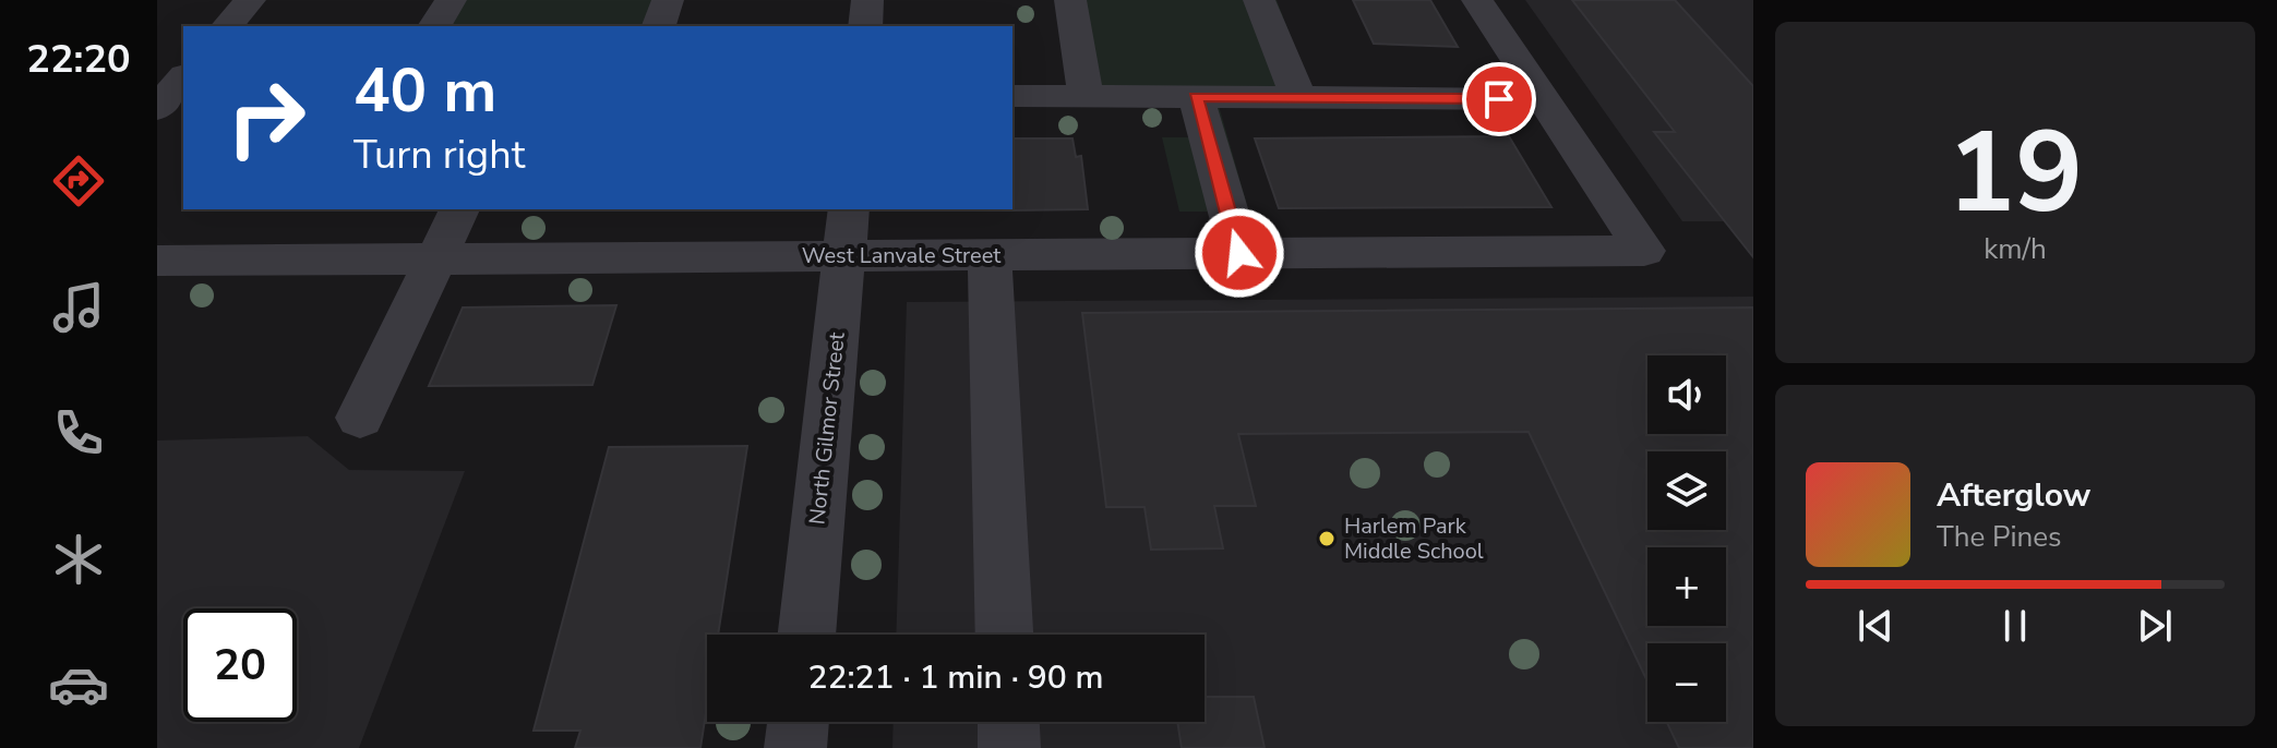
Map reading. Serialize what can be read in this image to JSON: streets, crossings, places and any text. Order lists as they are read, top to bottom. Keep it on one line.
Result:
{"streets":{"street":["West Lanvale Street","North Gilmor Street"]},"crossings":[["West Lanvale Street","North Gilmor Street"]],"places":["Harlem Park Middle School"],"page":{"tabs":"22:20","tile":["19","km/h"],"turn":["40 m","Turn right"],"map_buttons":["+","−"],"song":["Afterglow","The Pines"],"limit":"20","trip":"22:21 · 1 min · 90 m"}}
